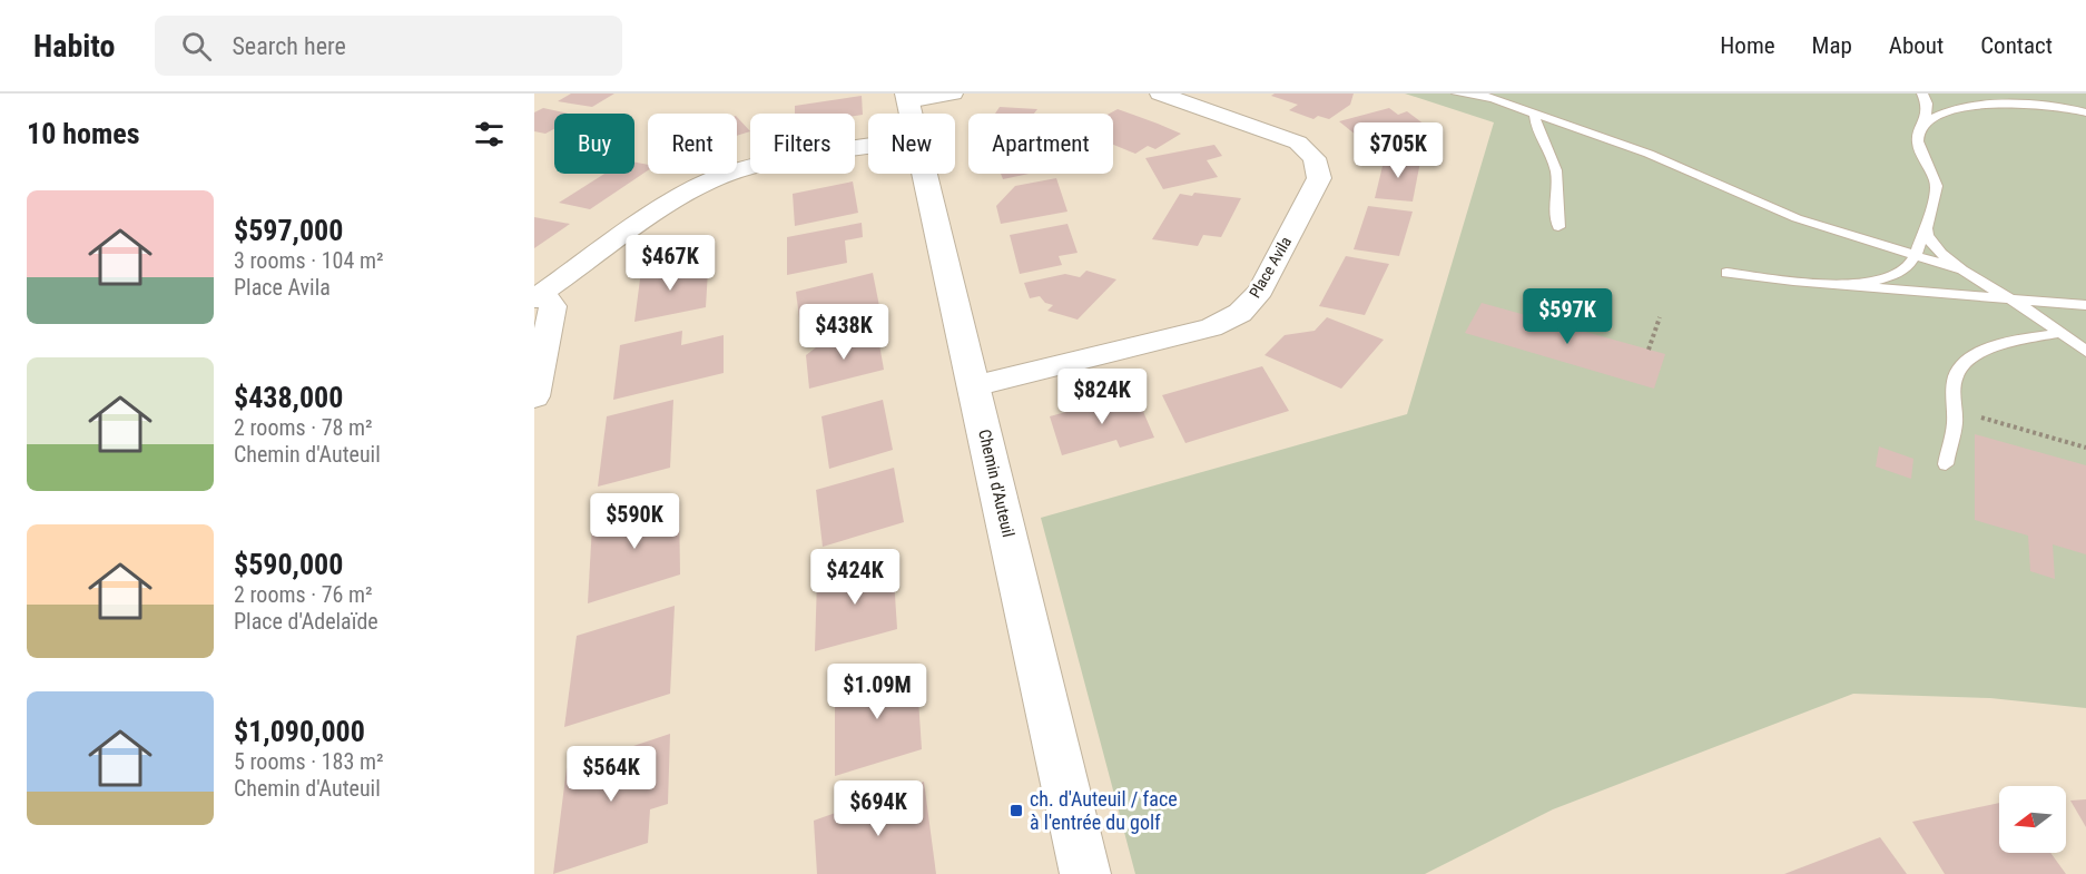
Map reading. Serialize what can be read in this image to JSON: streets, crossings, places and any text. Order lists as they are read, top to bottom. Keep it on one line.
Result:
{"streets":{"street":["Place Avila","Chemin d'Auteuil"]},"crossings":[["Place Avila","Chemin d'Auteuil"]],"places":{"transit":["ch. d'Auteuil / face à l'entrée du golf"]},"north":"left","page":{"header":"Habito","search":"Search here","nav":["Home","Map","About","Contact"],"heading":"10 homes","chip":["Buy","Rent","Filters","New","Apartment"],"price":["$705K","$467K","$597K","$438K","$824K","$590K","$424K","$1.09M","$564K","$694K"],"list":[{"name":"$597,000","note":"3 rooms · 104 m² · Place Avila"},{"name":"$438,000","note":"2 rooms · 78 m² · Chemin d'Auteuil"},{"name":"$590,000","note":"2 rooms · 76 m² · Place d'Adelaïde"},{"name":"$1,090,000","note":"5 rooms · 183 m² · Chemin d'Auteuil"}]}}
